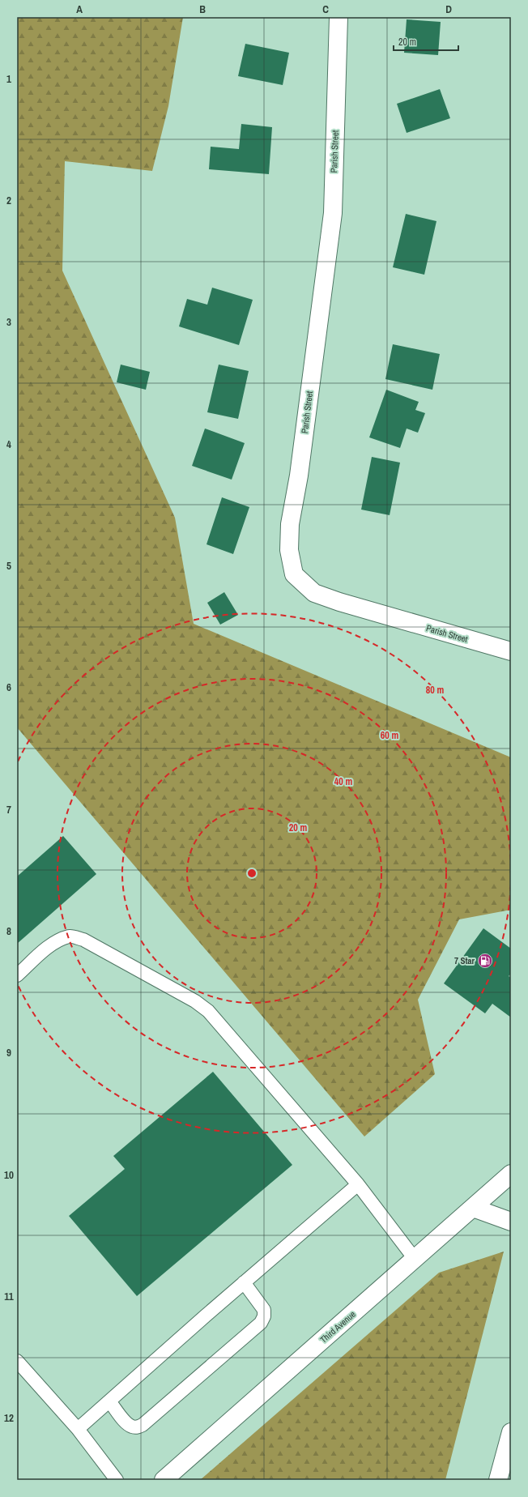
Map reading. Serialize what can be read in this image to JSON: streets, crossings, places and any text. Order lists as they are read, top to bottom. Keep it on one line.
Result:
{"streets":{"street":["Parish Street","Third Avenue"]},"places":{"fuel station":["7 Star"]},"scale_bar":"20 m","grid":{"columns":["A","B","C","D"],"rows":["1","2","3","4","5","6","7","8","9","10","11","12"]},"rings":["80 m","60 m","40 m","20 m"]}
